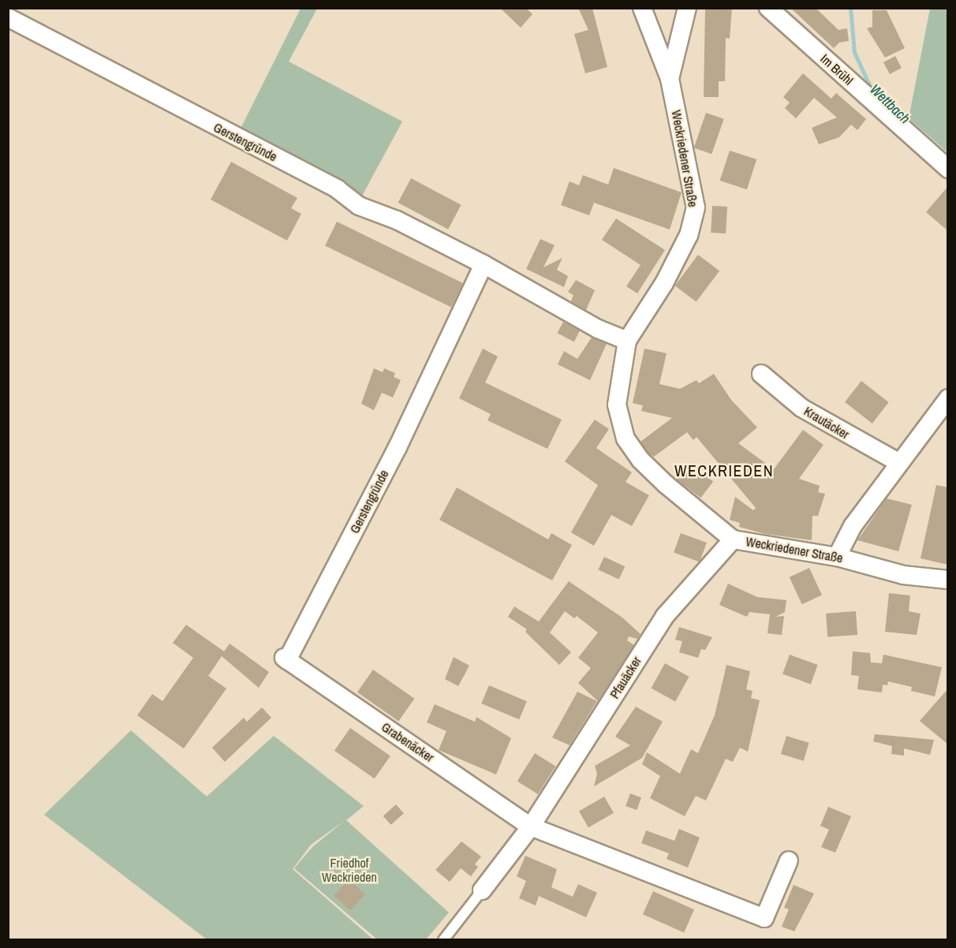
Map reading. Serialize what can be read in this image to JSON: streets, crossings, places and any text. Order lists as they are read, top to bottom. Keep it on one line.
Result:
{"streets":{"street":["Im Brühl","Gerstengründe","Weckriedener Straße","Krautäcker","Pfauäcker","Grabenäcker"]},"crossings":[["Gerstengründe","Weckriedener Straße"],["Gerstengründe","Grabenäcker"],["Weckriedener Straße","Pfauäcker"],["Pfauäcker","Grabenäcker"]],"districts":["WECKRIEDEN"],"water":["Wettbach"],"parks":["Friedhof Weckrieden"]}
